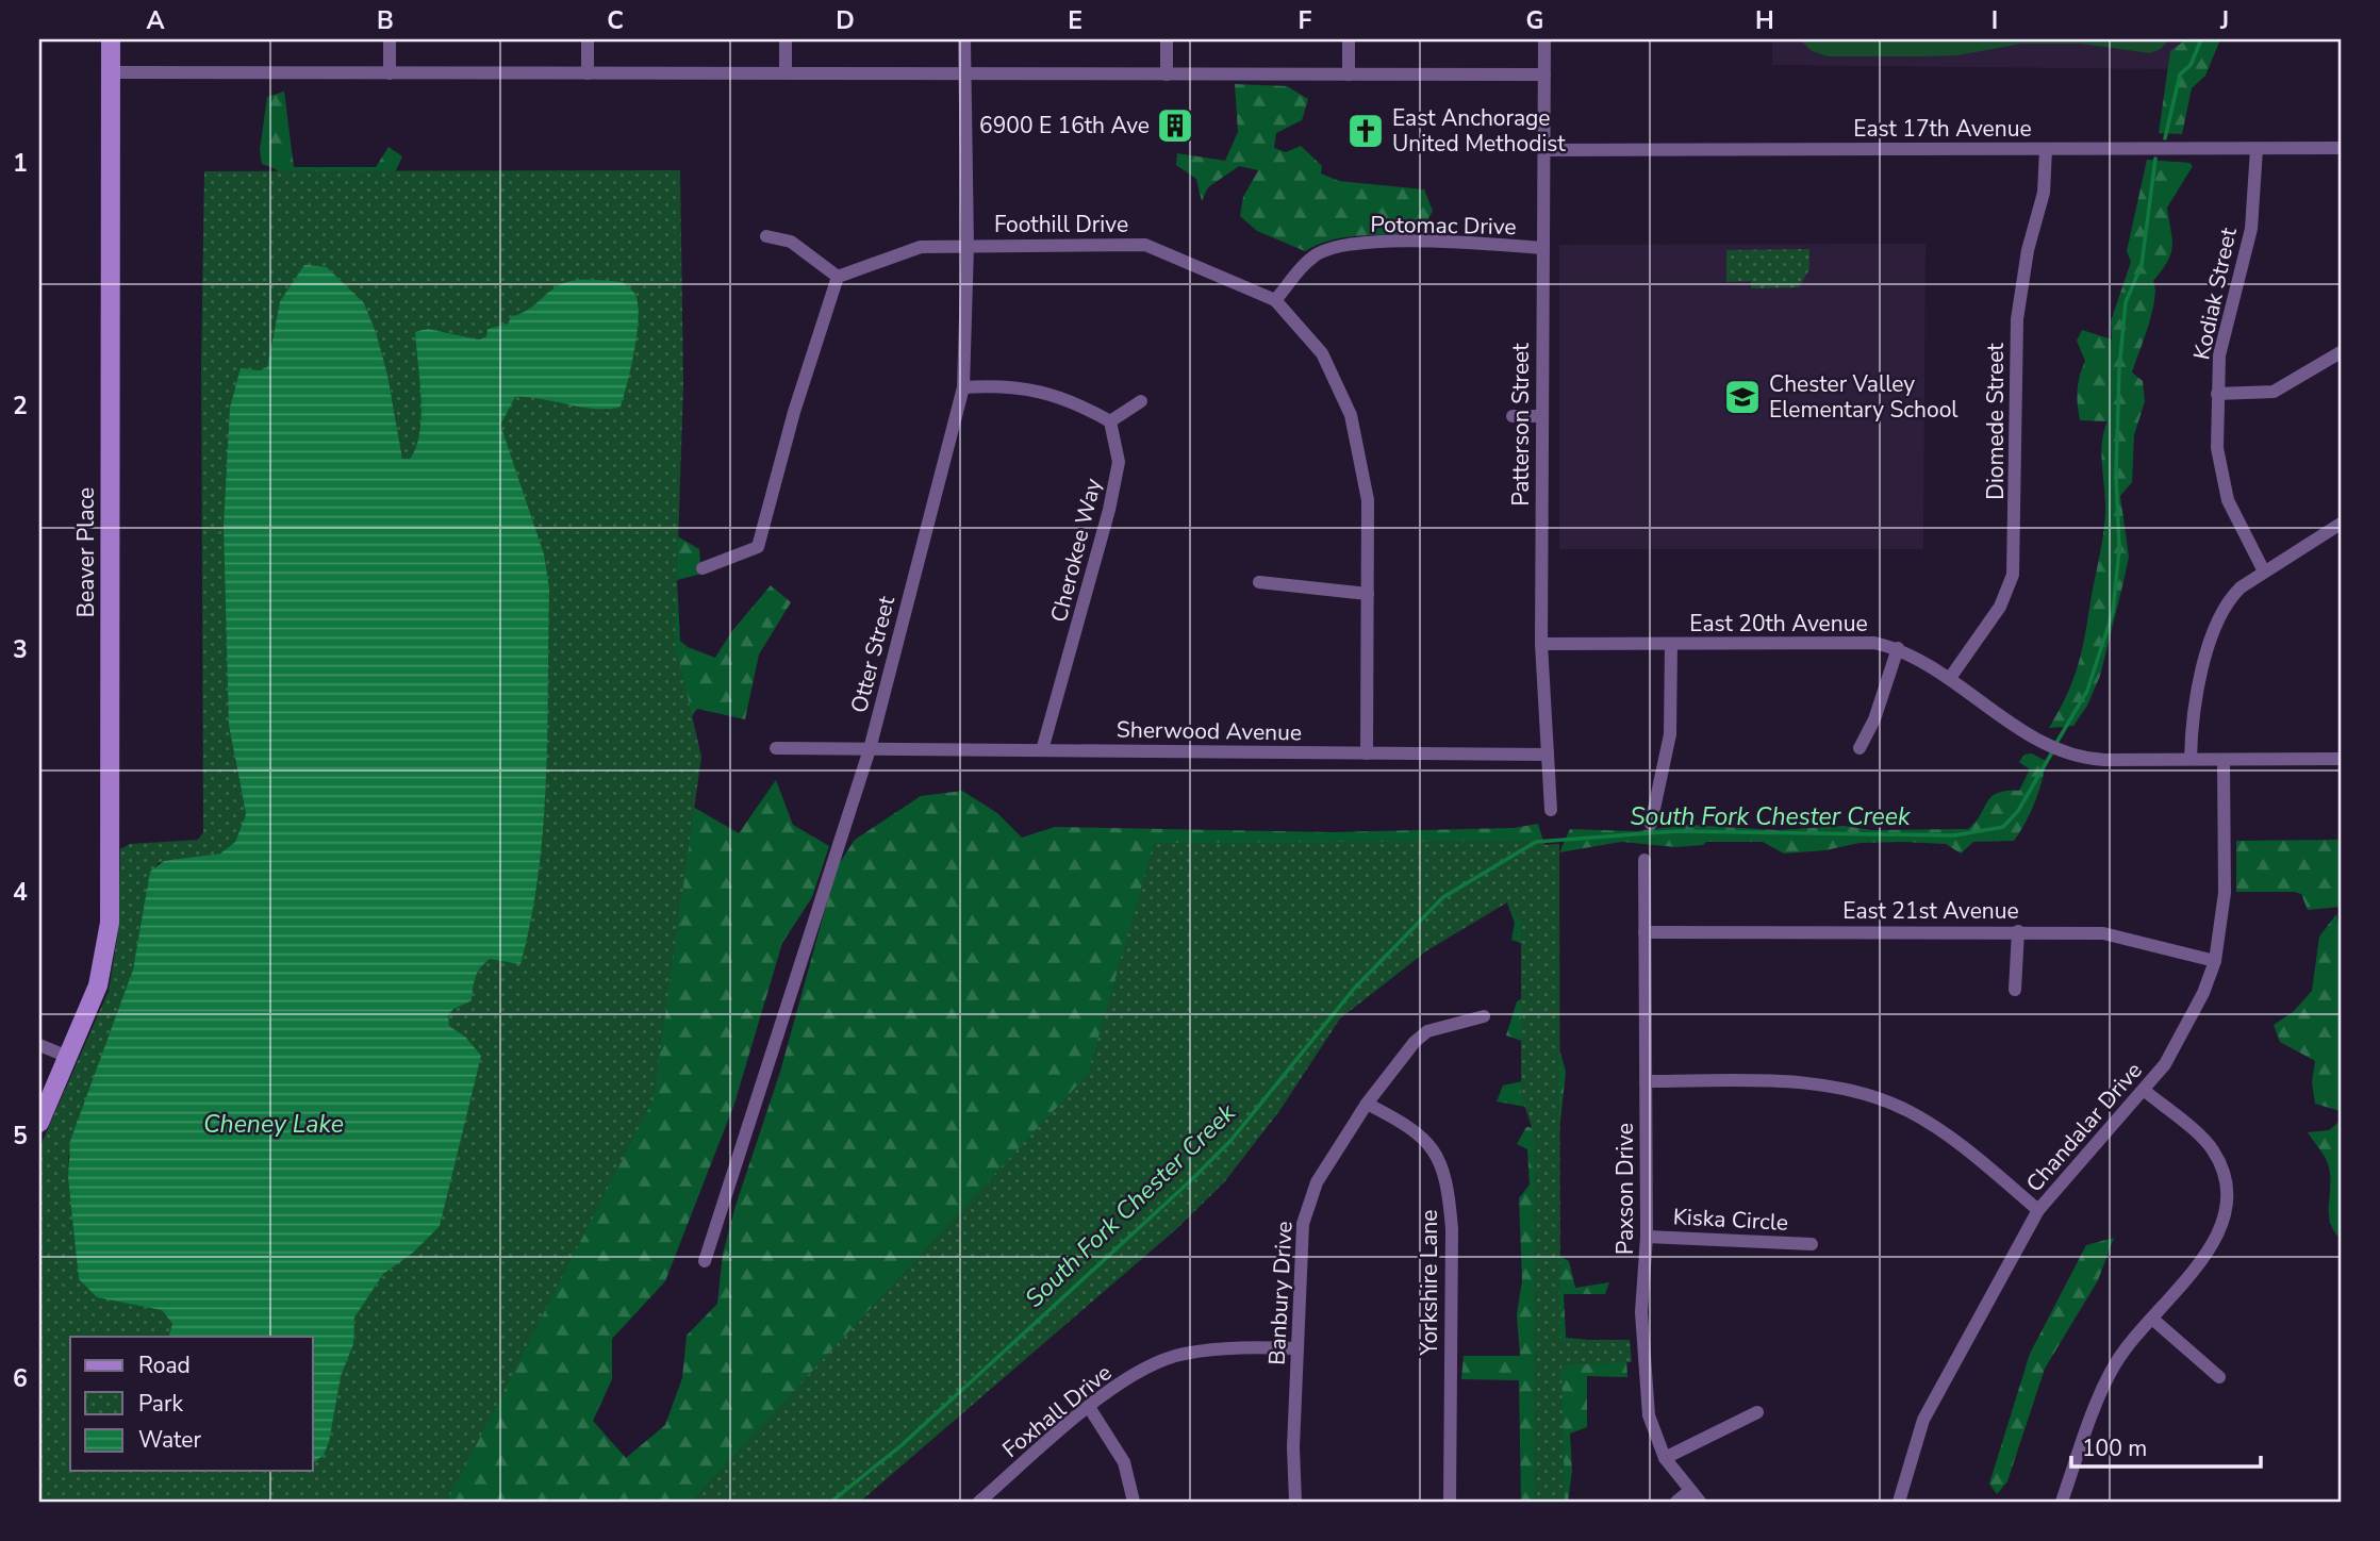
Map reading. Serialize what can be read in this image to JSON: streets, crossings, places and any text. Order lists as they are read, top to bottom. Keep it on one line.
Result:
{"streets":{"street":["East 17th Avenue","Foothill Drive","Potomac Drive","Kodiak Street","Diomede Street","Patterson Street","Cherokee Way","Beaver Place","East 20th Avenue","Otter Street","Sherwood Avenue","East 21st Avenue","Chandalar Drive","Paxson Drive","Kiska Circle","Yorkshire Lane","Banbury Drive","Foxhall Drive"]},"crossings":[["East 17th Avenue","Kodiak Street"],["East 17th Avenue","Diomede Street"],["East 17th Avenue","Patterson Street"],["Foothill Drive","Potomac Drive"],["Foothill Drive","Otter Street"],["Foothill Drive","Sherwood Avenue"],["Potomac Drive","Patterson Street"],["Diomede Street","East 20th Avenue"],["Patterson Street","East 20th Avenue"],["Patterson Street","Sherwood Avenue"],["Cherokee Way","Sherwood Avenue"],["East 20th Avenue","Chandalar Drive"],["Otter Street","Sherwood Avenue"],["East 21st Avenue","Chandalar Drive"],["East 21st Avenue","Paxson Drive"],["Paxson Drive","Kiska Circle"],["Yorkshire Lane","Banbury Drive"],["Banbury Drive","Foxhall Drive"]],"water":["South Fork Chester Creek","Cheney Lake"],"places":{"building":["6900 E 16th Ave"],"church":["East Anchorage United Methodist"],"school or university":["Chester Valley Elementary School"]},"legend":["Road","Park","Water"],"scale_bar":"100 m","grid":{"columns":["A","B","C","D","E","F","G","H","I","J"],"rows":["1","2","3","4","5","6"]}}
